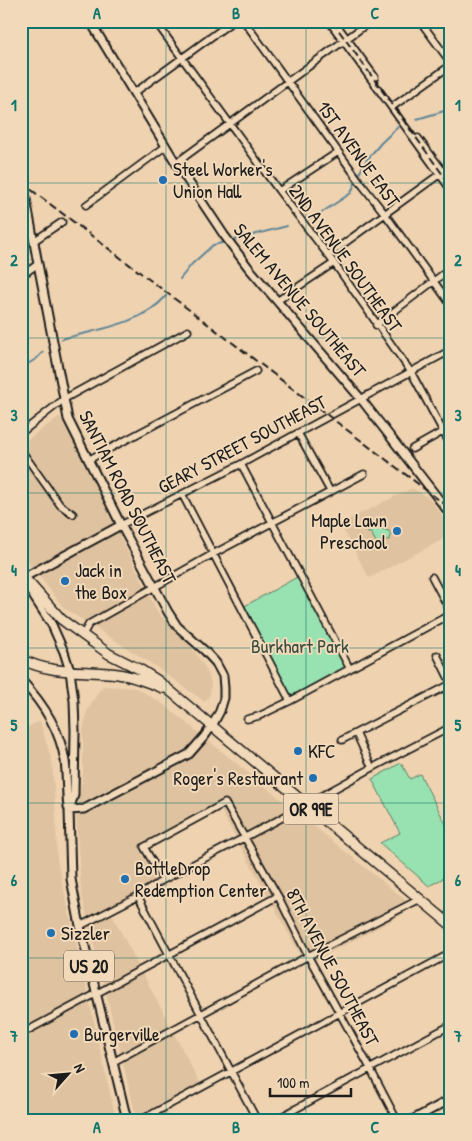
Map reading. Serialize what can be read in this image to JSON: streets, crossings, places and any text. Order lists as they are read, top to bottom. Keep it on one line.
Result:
{"streets":{"highway":["OR 99E"],"main road":["SALEM AVENUE SOUTHEAST","GEARY STREET SOUTHEAST","SANTIAM ROAD SOUTHEAST","US 20"],"street":["1ST AVENUE EAST","2ND AVENUE SOUTHEAST","8TH AVENUE SOUTHEAST"]},"crossings":[["2ND AVENUE SOUTHEAST","GEARY STREET SOUTHEAST"],["SALEM AVENUE SOUTHEAST","GEARY STREET SOUTHEAST"],["GEARY STREET SOUTHEAST","SANTIAM ROAD SOUTHEAST"],["GEARY STREET SOUTHEAST","OR 99E"],["GEARY STREET SOUTHEAST","US 20"],["SANTIAM ROAD SOUTHEAST","OR 99E"],["SANTIAM ROAD SOUTHEAST","US 20"],["OR 99E","US 20"]],"parks":["Burkhart Park"],"places":["Steel Worker's Union Hall","Maple Lawn Preschool","Jack in the Box","KFC","Roger's Restaurant","BottleDrop Redemption Center","Sizzler","Burgerville"],"scale_bar":"100 m","north":"top right","grid":{"columns":["A","B","C"],"rows":["1","2","3","4","5","6","7"]}}
